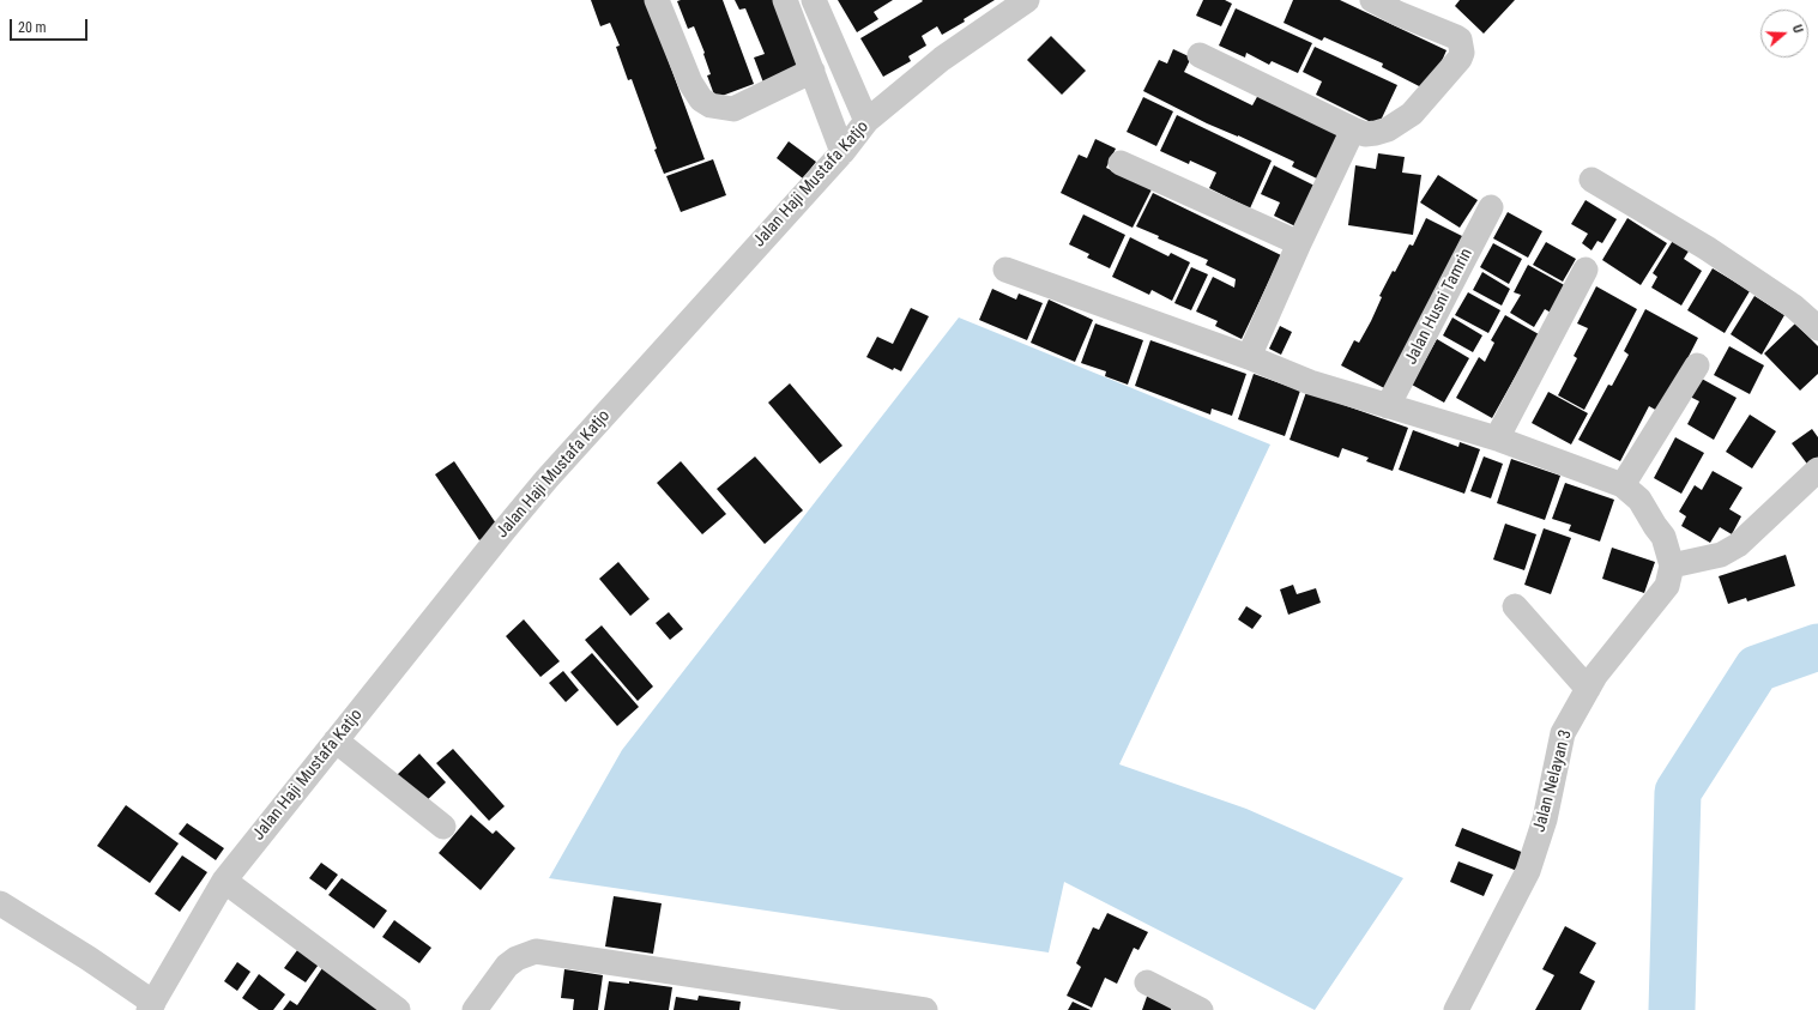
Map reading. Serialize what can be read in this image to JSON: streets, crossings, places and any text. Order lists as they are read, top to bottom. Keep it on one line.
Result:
{"streets":{"street":["Jalan Haji Mustafa Katjo","Jalan Husni Tamrin","Jalan Nelayan 3"]},"scale_bar":"20 m","north":"right"}
